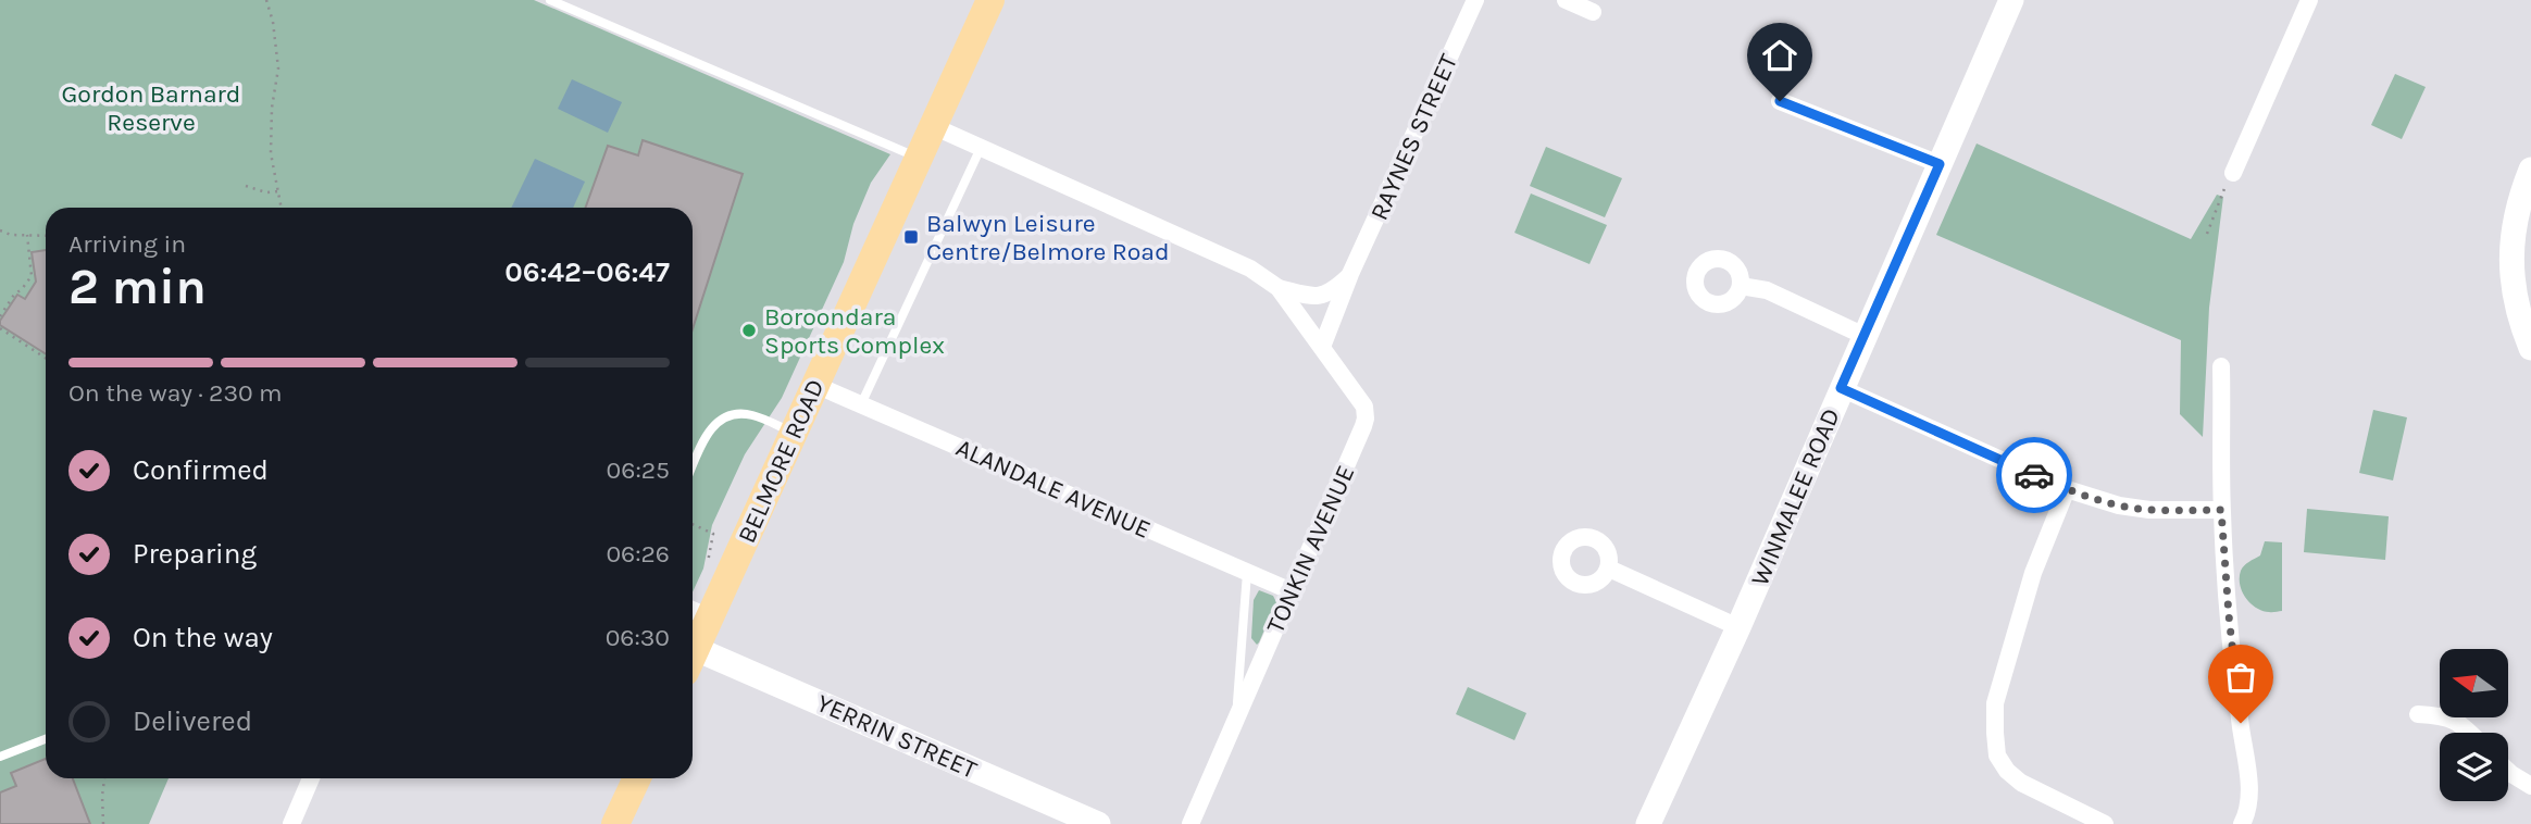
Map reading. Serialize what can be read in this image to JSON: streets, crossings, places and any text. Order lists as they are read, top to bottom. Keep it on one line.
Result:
{"streets":{"main road":["BELMORE ROAD"],"street":["RAYNES STREET","ALANDALE AVENUE","WINMALEE ROAD","TONKIN AVENUE","YERRIN STREET"]},"crossings":[["RAYNES STREET","TONKIN AVENUE"],["BELMORE ROAD","ALANDALE AVENUE"],["ALANDALE AVENUE","TONKIN AVENUE"]],"parks":["Gordon Barnard Reserve"],"places":{"transit":["Balwyn Leisure Centre/Belmore Road"],"other":["Boroondara Sports Complex"]},"north":"left","page":{"heading":["2 min","Arriving in","06:42–06:47"],"bar":"On the way · 230 m","list":[["Confirmed","06:25"],["Preparing","06:26"],["On the way","06:30"],"Delivered"]}}
